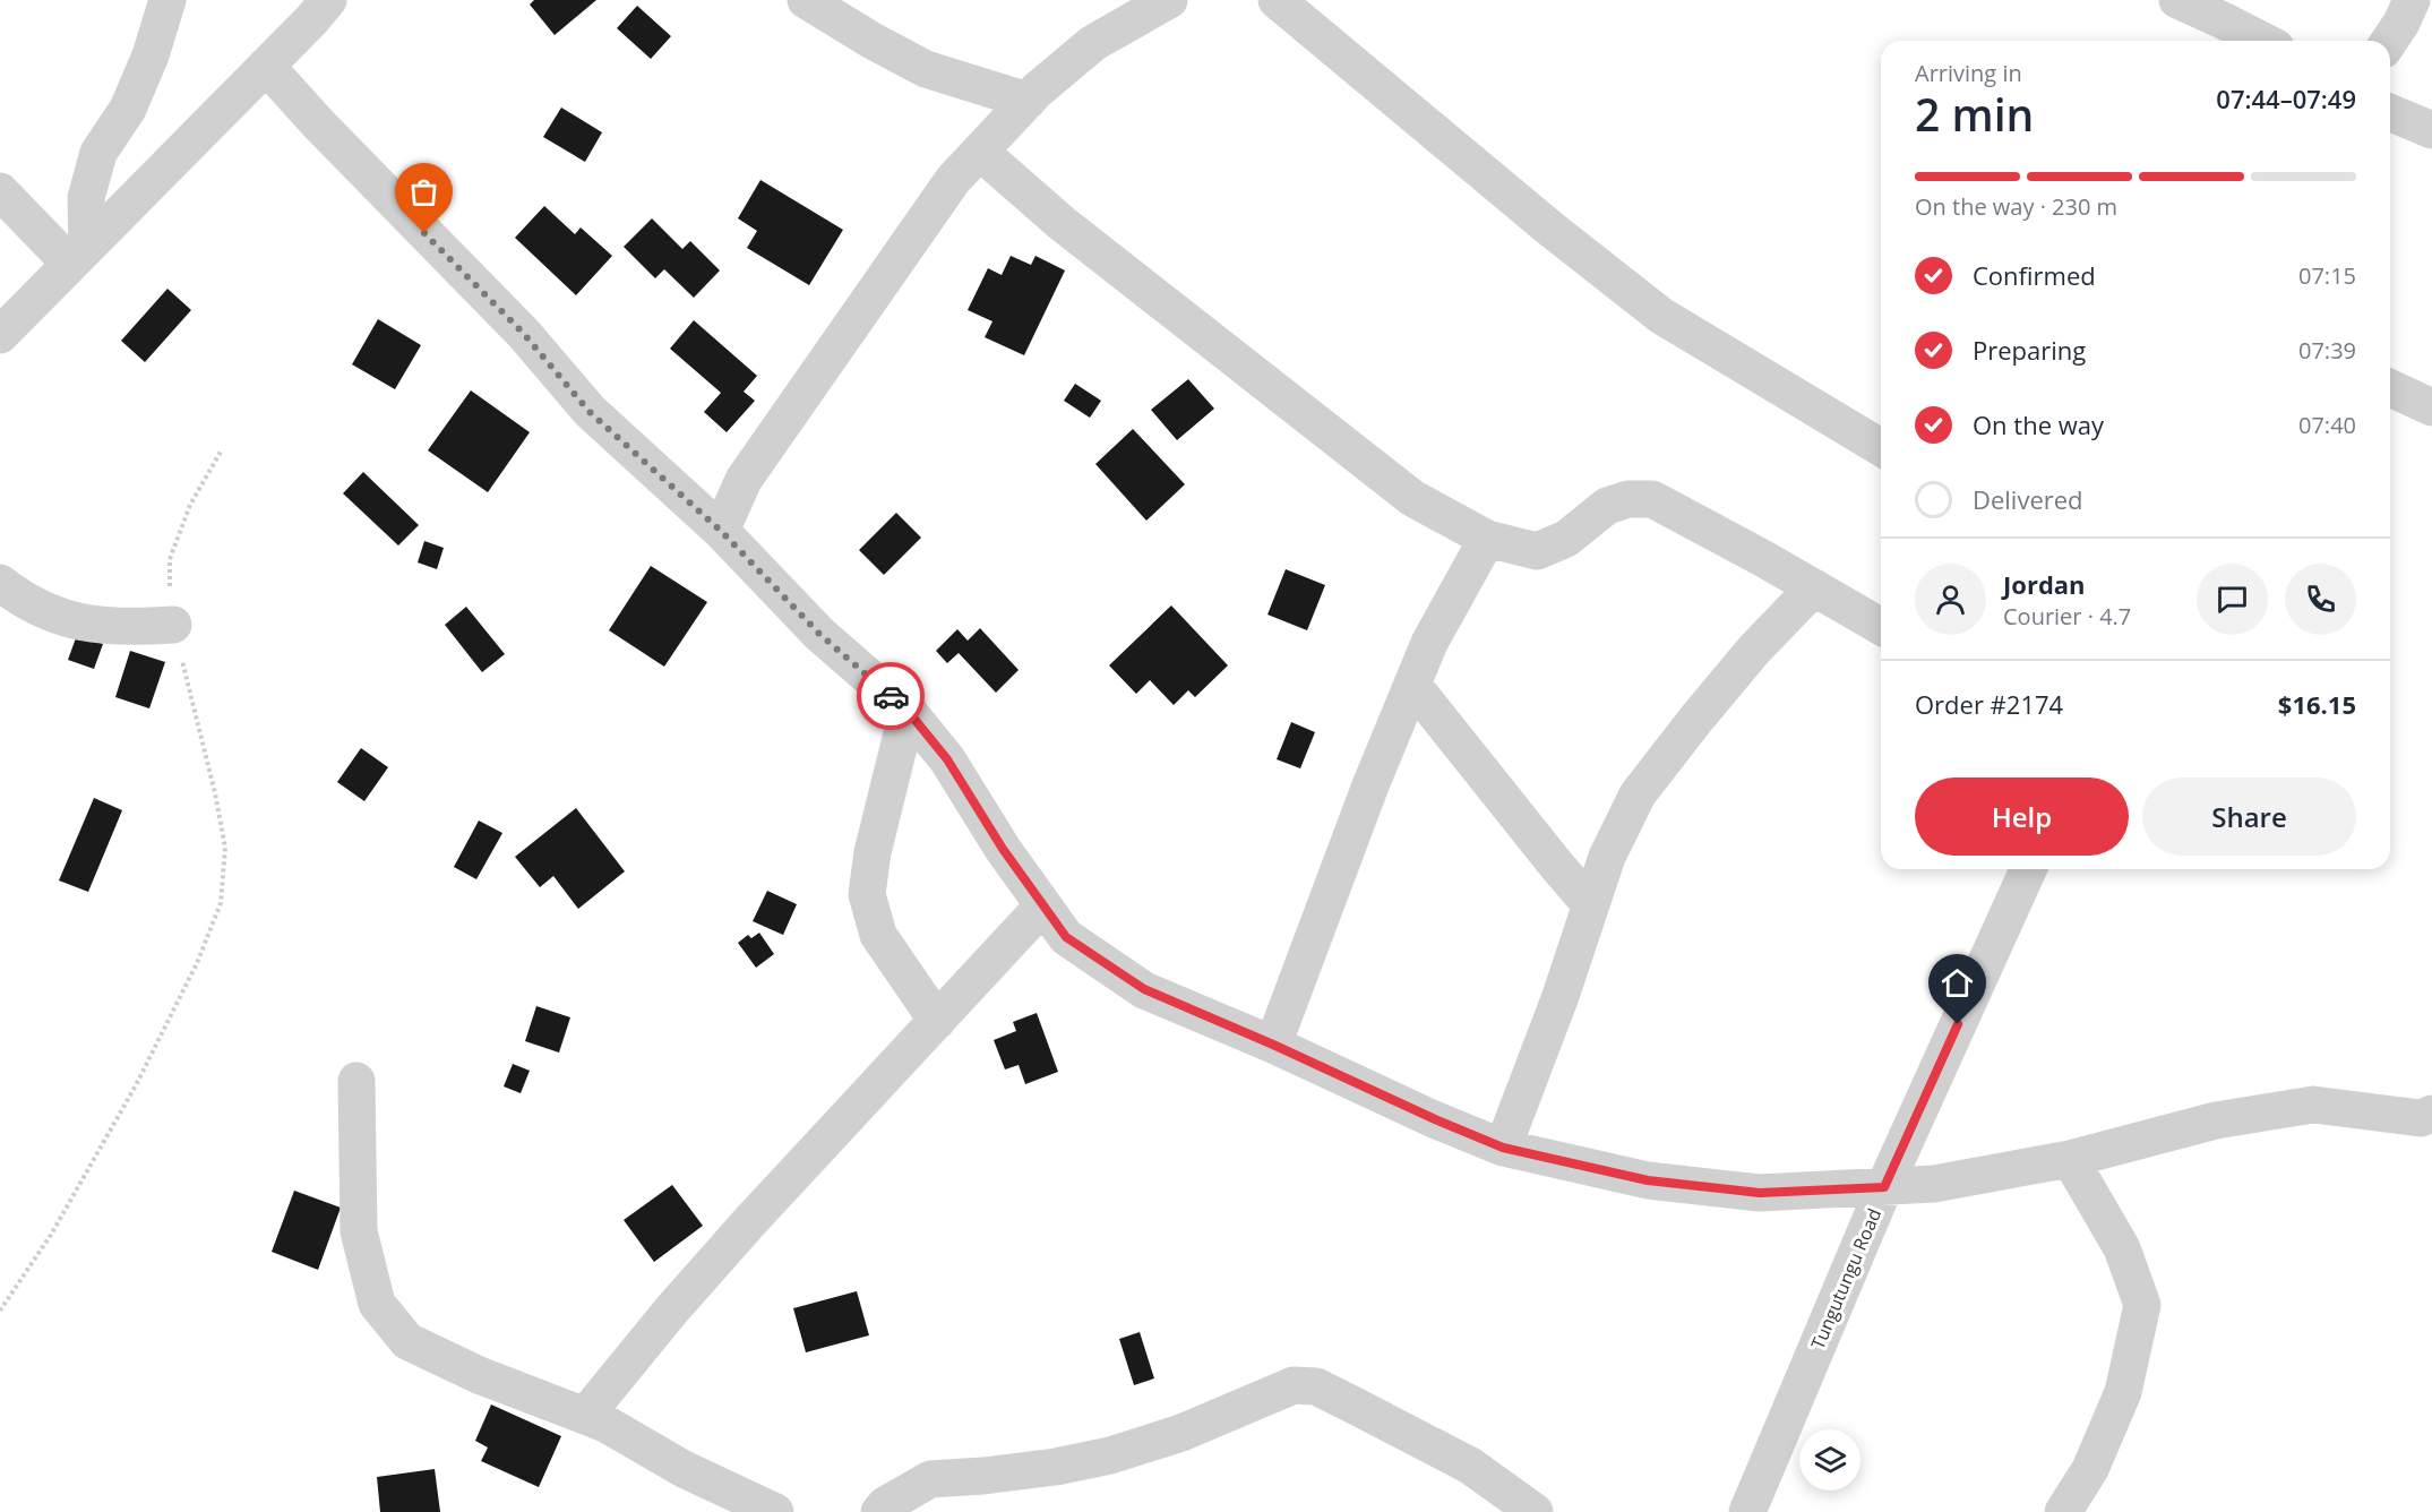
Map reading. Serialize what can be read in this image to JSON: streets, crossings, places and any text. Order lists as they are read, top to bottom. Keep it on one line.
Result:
{"streets":{"street":["Tungutungu Road"]},"page":{"heading":["2 min","Arriving in","07:44–07:49"],"panel":["Jordan","Courier · 4.7","Order #2174","$16.15"],"bar":"On the way · 230 m","list":[["Confirmed","07:15"],["Preparing","07:39"],["On the way","07:40"],"Delivered"],"buttons":["Help","Share"]}}
